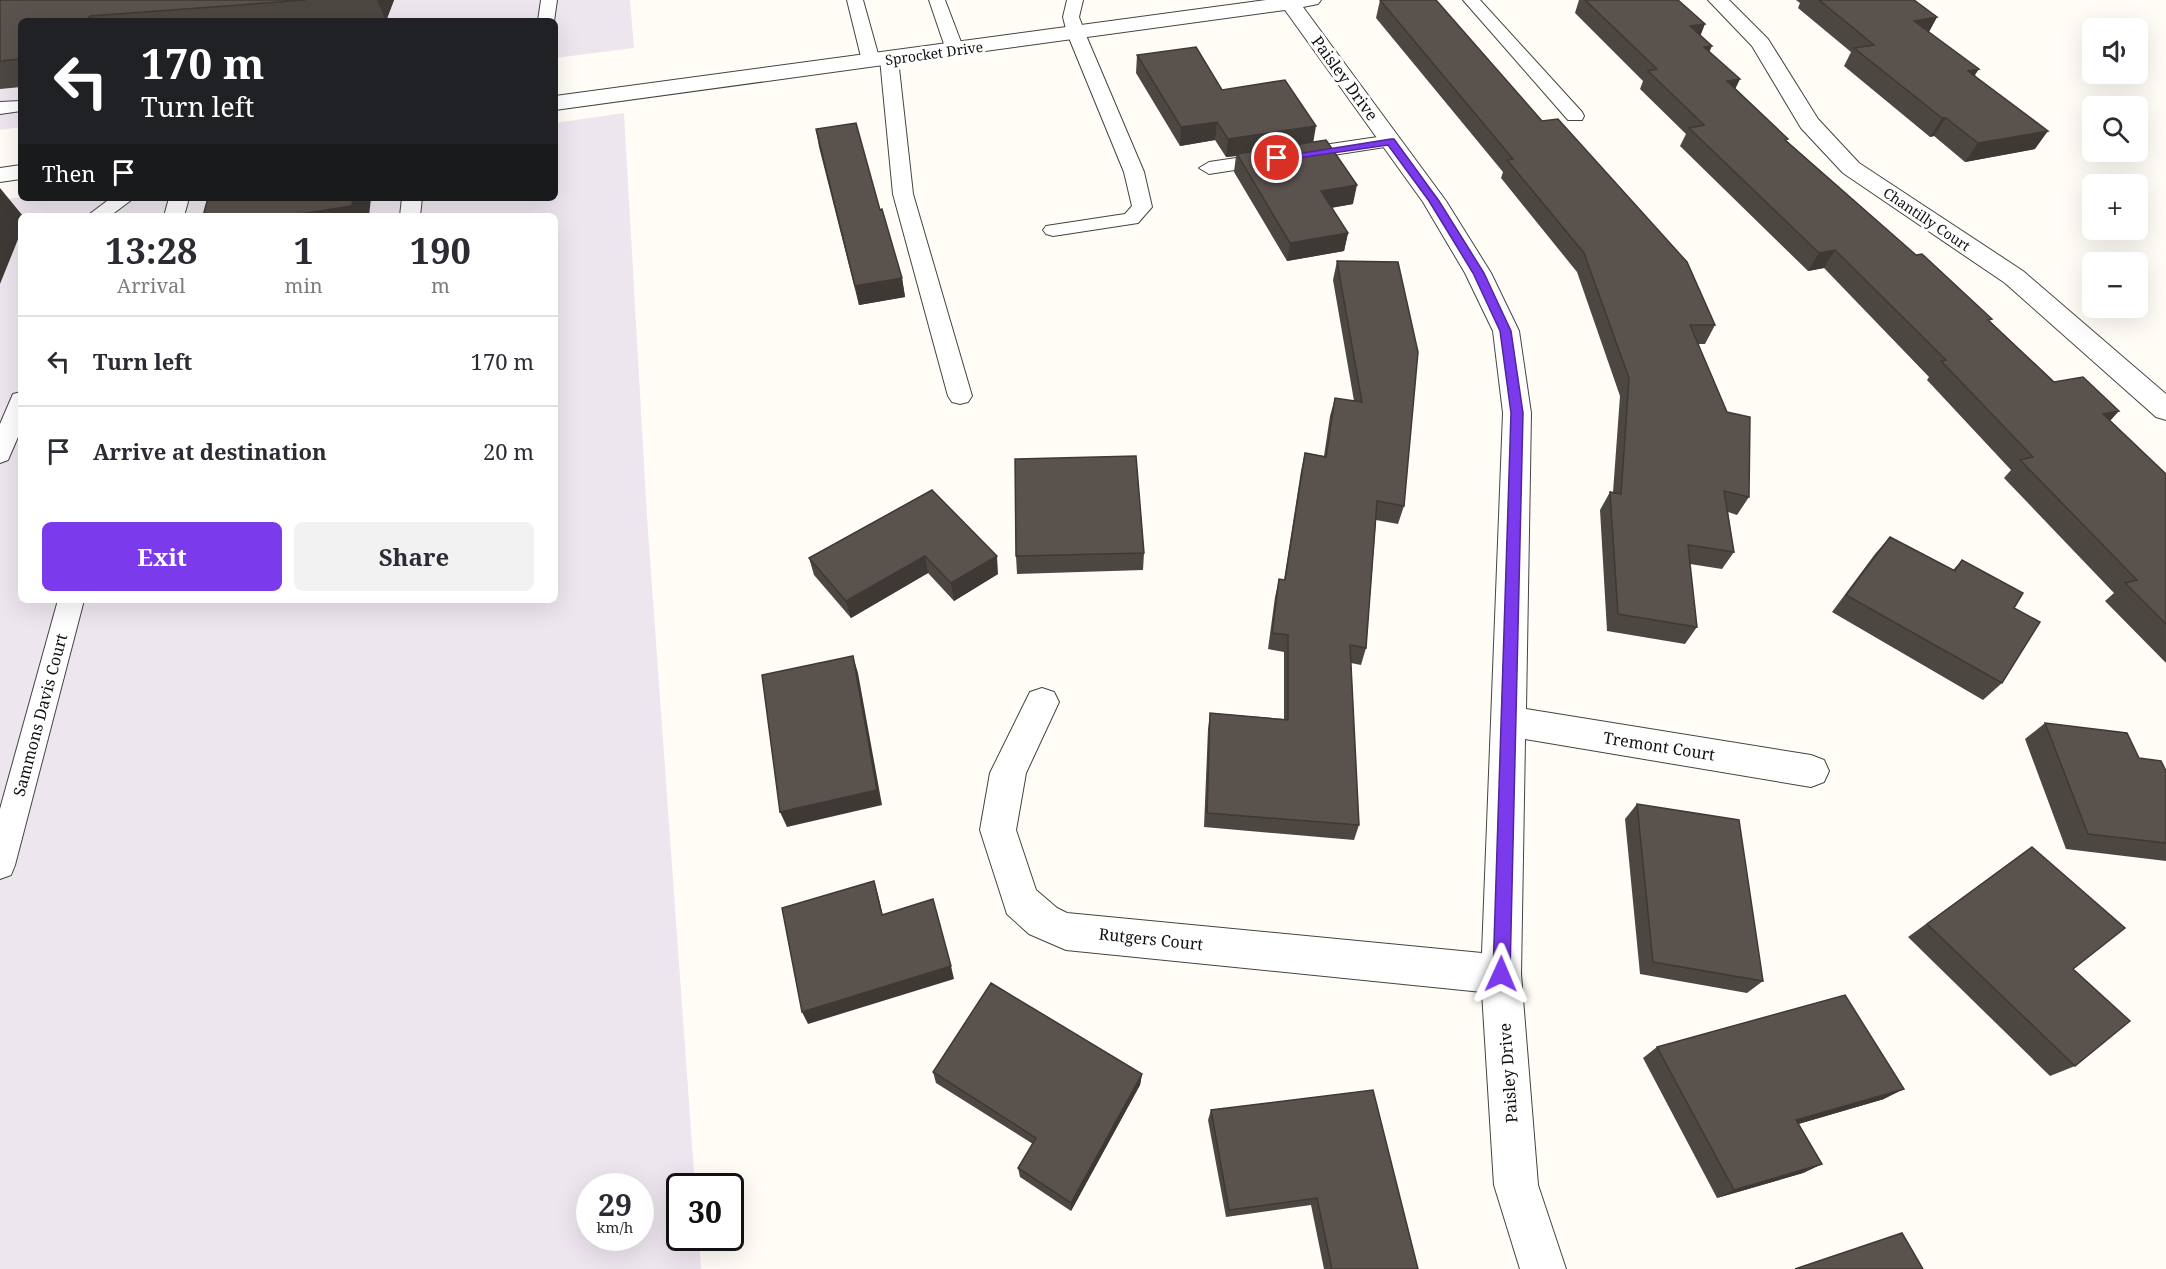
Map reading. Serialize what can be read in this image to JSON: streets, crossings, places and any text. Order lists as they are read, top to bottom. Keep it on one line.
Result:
{"streets":{"street":["Sprocket Drive","Paisley Drive","Chantilly Court","Tremont Court","Rutgers Court"],"lane":["Sammons Davis Court"]},"crossings":[["Sprocket Drive","Paisley Drive"],["Paisley Drive","Tremont Court"],["Paisley Drive","Rutgers Court"]],"page":{"map_buttons":["+","−"],"turn":["170 m","Turn left"],"then":"Then","eta":["13:28","Arrival","1","min","190","m"],"list":[{"name":"Turn left","value":"170 m"},{"name":"Arrive at destination","value":"20 m"}],"buttons":["Exit","Share"],"speed":"29 km/h","limit":"30"}}
